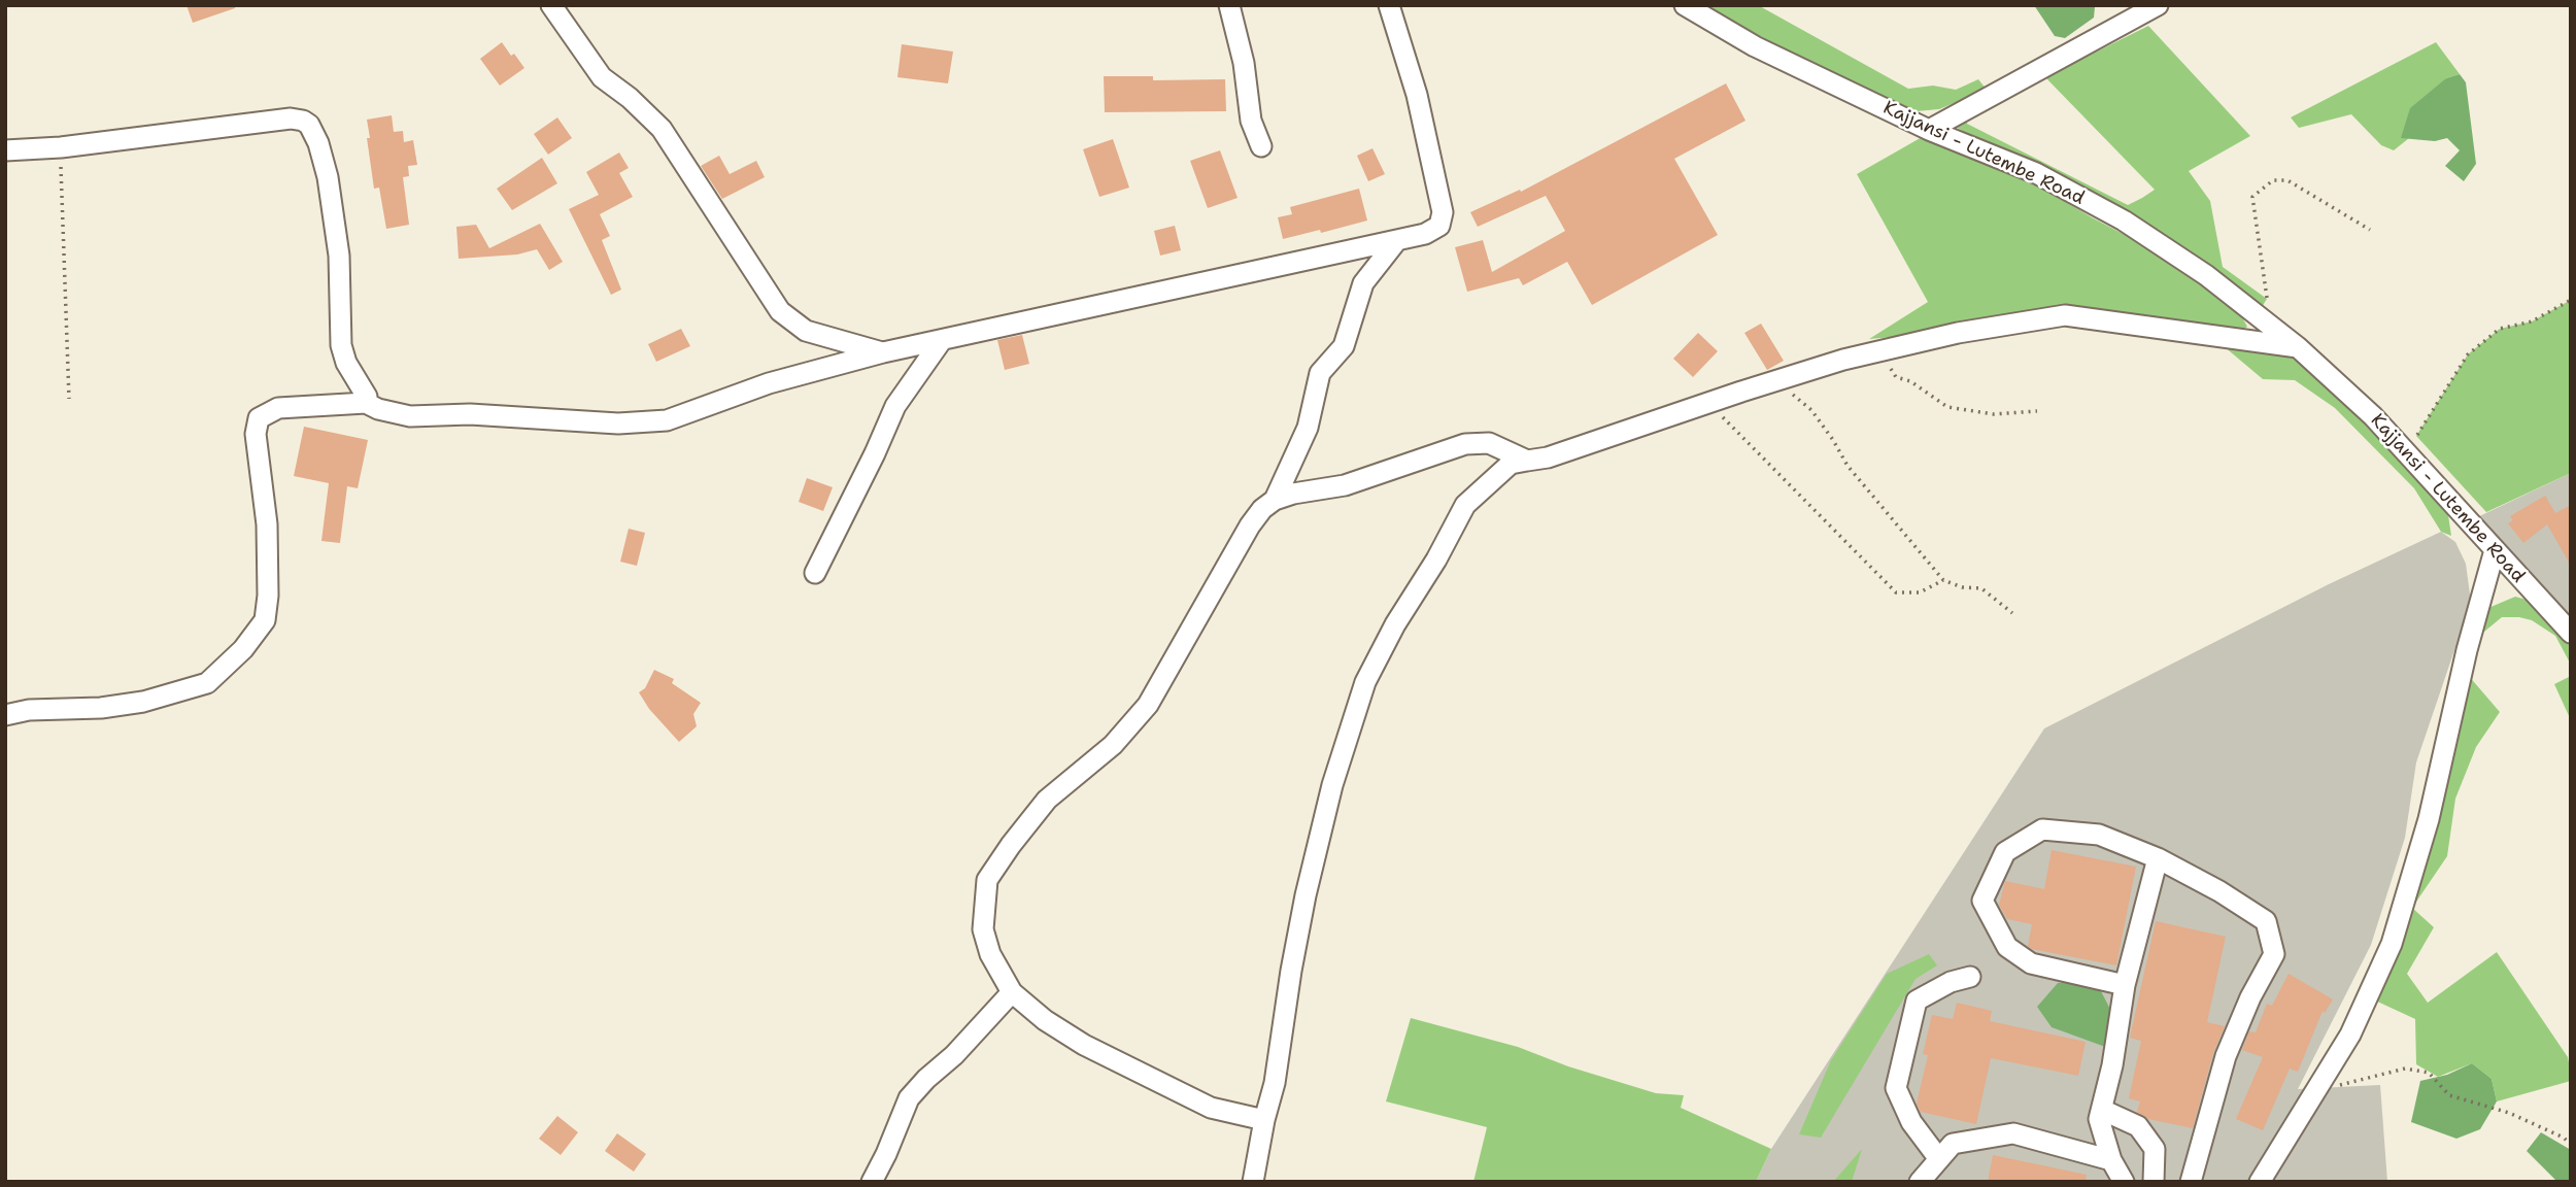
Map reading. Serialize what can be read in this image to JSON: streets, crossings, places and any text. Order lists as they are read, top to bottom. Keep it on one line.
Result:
{"streets":{"street":["Kajjansi - Lutembe Road"]}}
